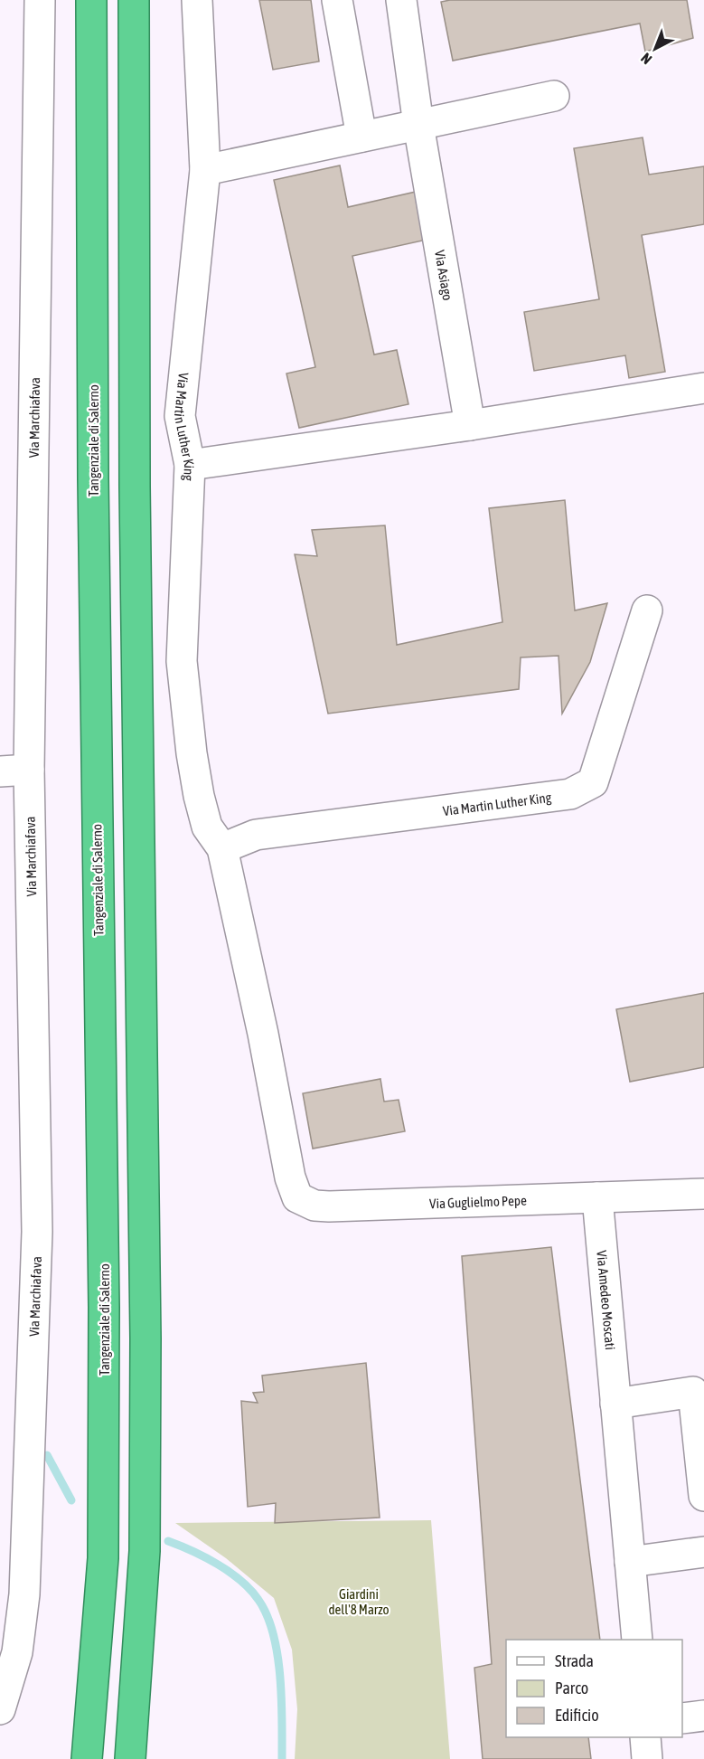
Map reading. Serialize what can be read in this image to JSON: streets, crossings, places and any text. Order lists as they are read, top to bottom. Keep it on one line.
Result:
{"streets":{"highway":["Tangenziale di Salerno"],"street":["Via Asiago","Via Marchiafava","Via Martin Luther King","Via Guglielmo Pepe","Via Amedeo Moscati"]},"crossings":[["Via Martin Luther King","Via Guglielmo Pepe"],["Via Guglielmo Pepe","Via Amedeo Moscati"]],"parks":["Giardini dell'8 Marzo"],"legend":["Strada","Parco","Edificio"],"north":"bottom left"}
